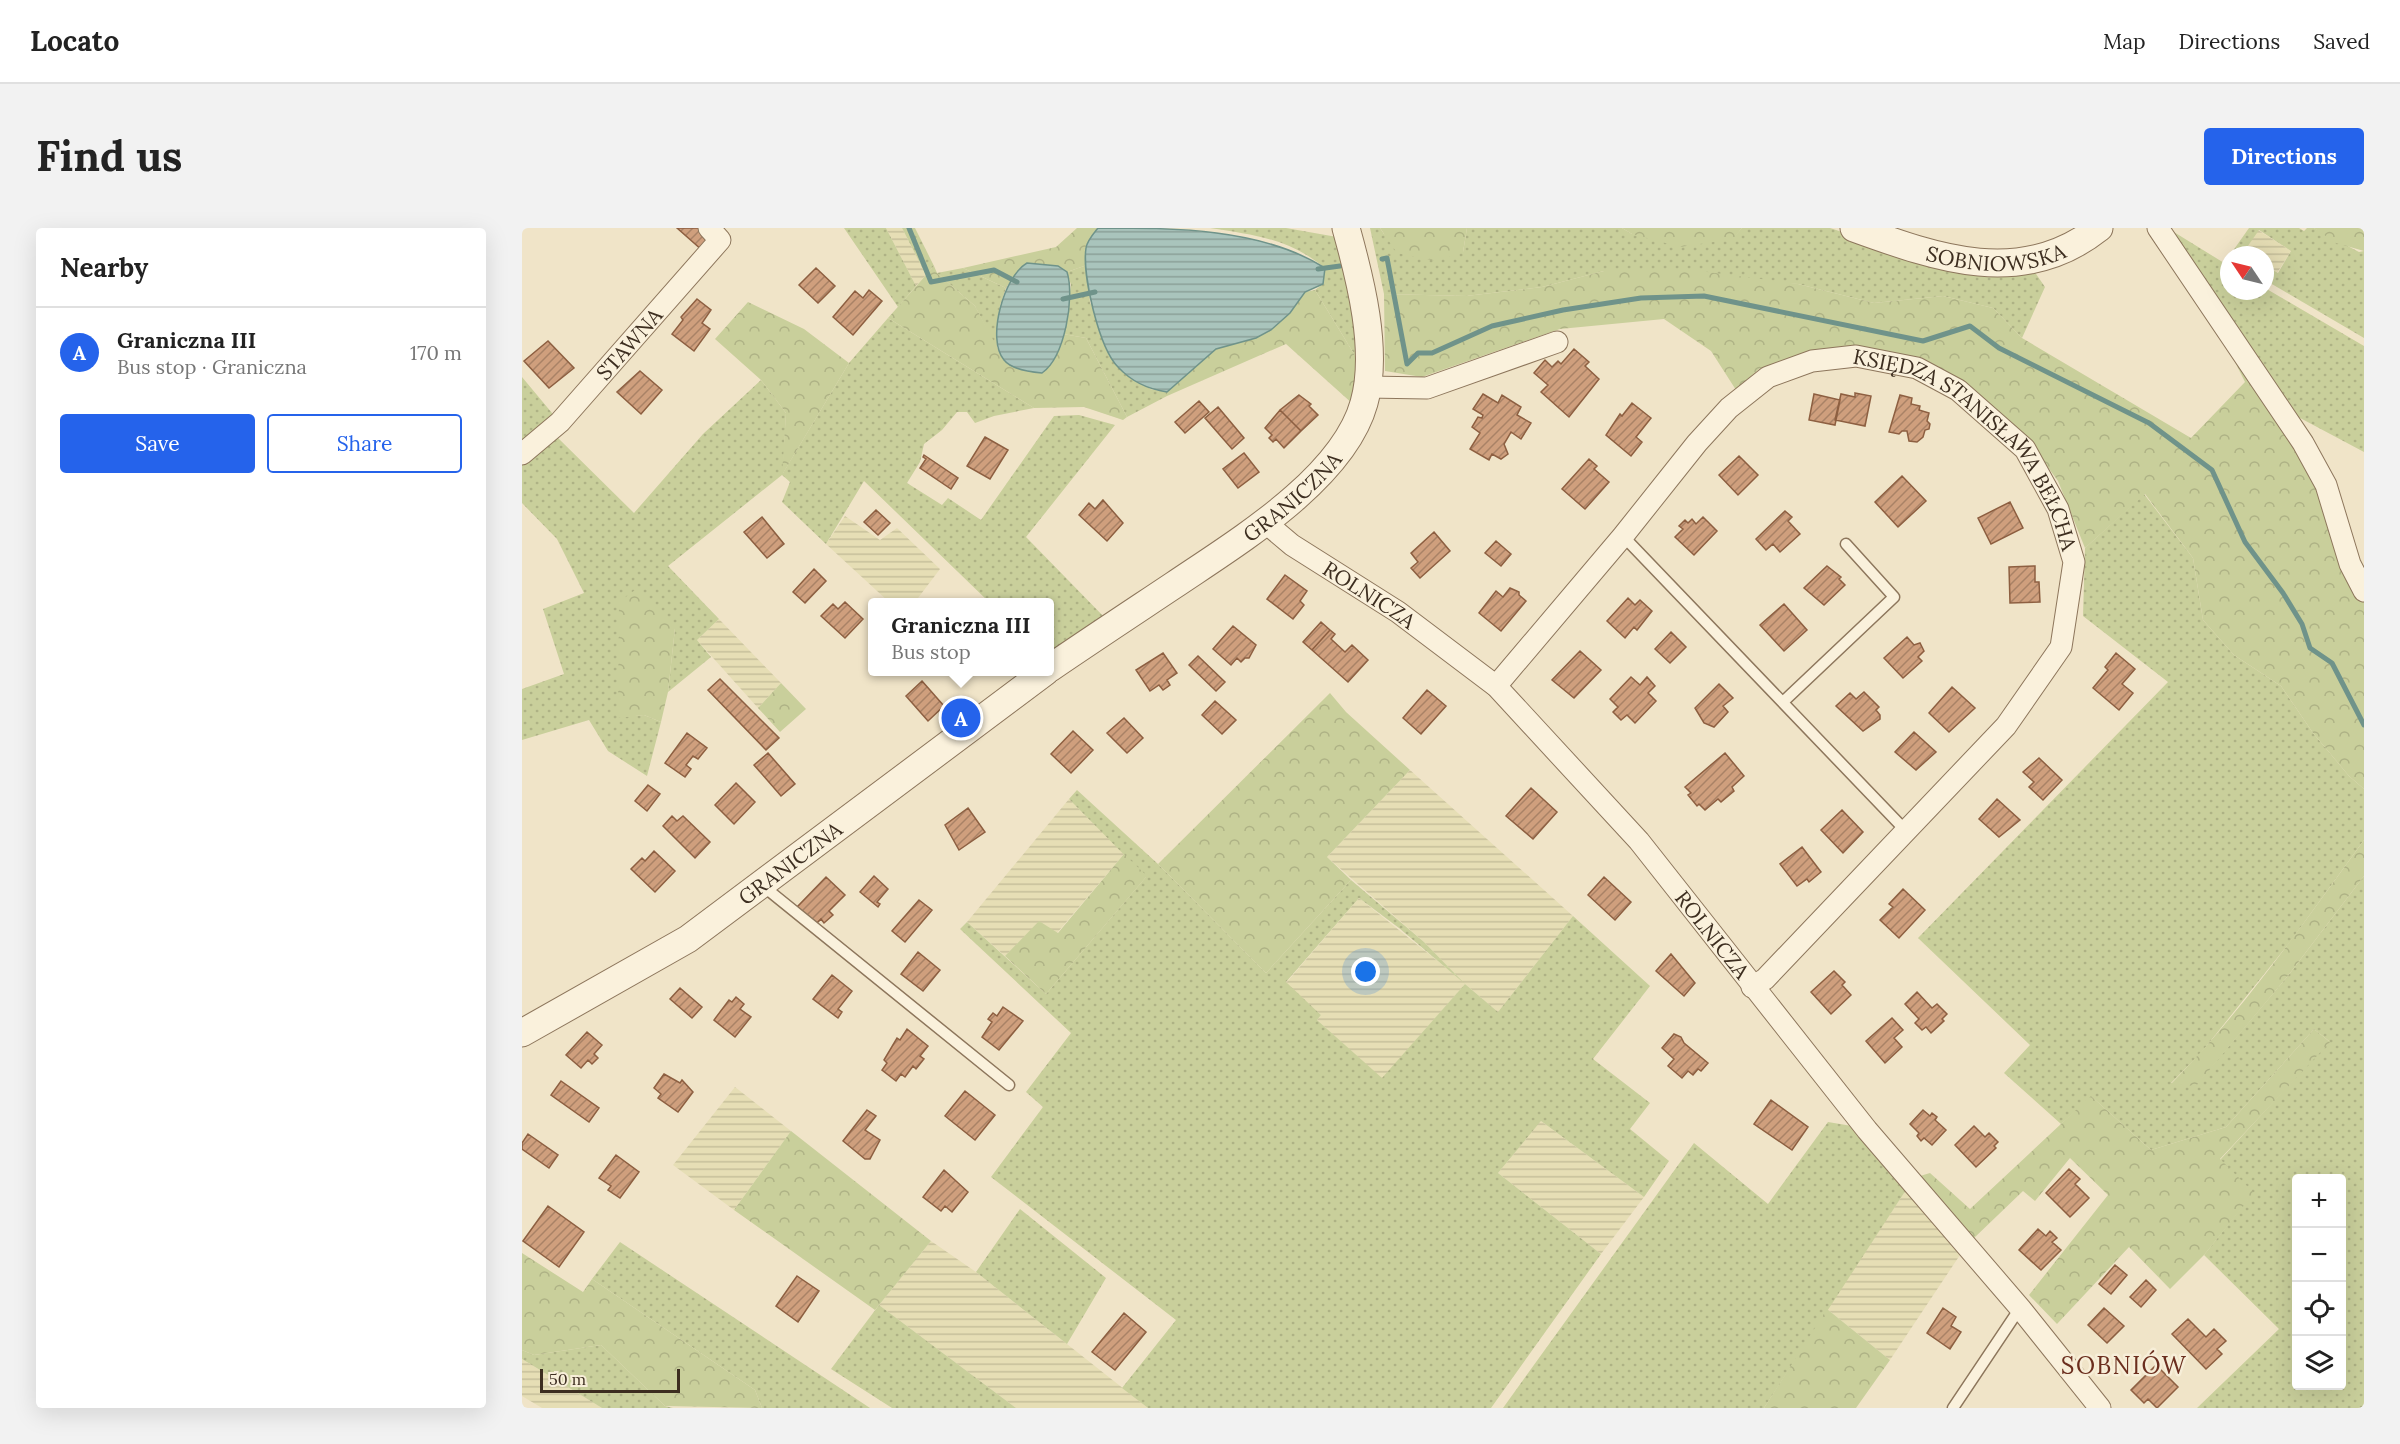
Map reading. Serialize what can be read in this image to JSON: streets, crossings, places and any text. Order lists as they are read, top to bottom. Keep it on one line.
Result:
{"streets":{"street":["SOBNIOWSKA","STAWNA","KSIĘDZA STANISŁAWA BEŁCHA","GRANICZNA","ROLNICZA"]},"crossings":[["KSIĘDZA STANISŁAWA BEŁCHA","ROLNICZA"],["GRANICZNA","ROLNICZA"]],"districts":["SOBNIÓW"],"scale_bar":"50 m","north":"top left","page":{"header":"Locato","nav":["Map","Directions","Saved"],"buttons":["Directions",["Save","Share"]],"title":"Find us","heading":"Nearby","list":[{"mark":"A","name":"Graniczna III","note":"Bus stop · Graniczna","value":"170 m"}],"popup":["Graniczna III","Bus stop"],"pins":"A","map_buttons":["+","−"],"scale":"50 m"}}
